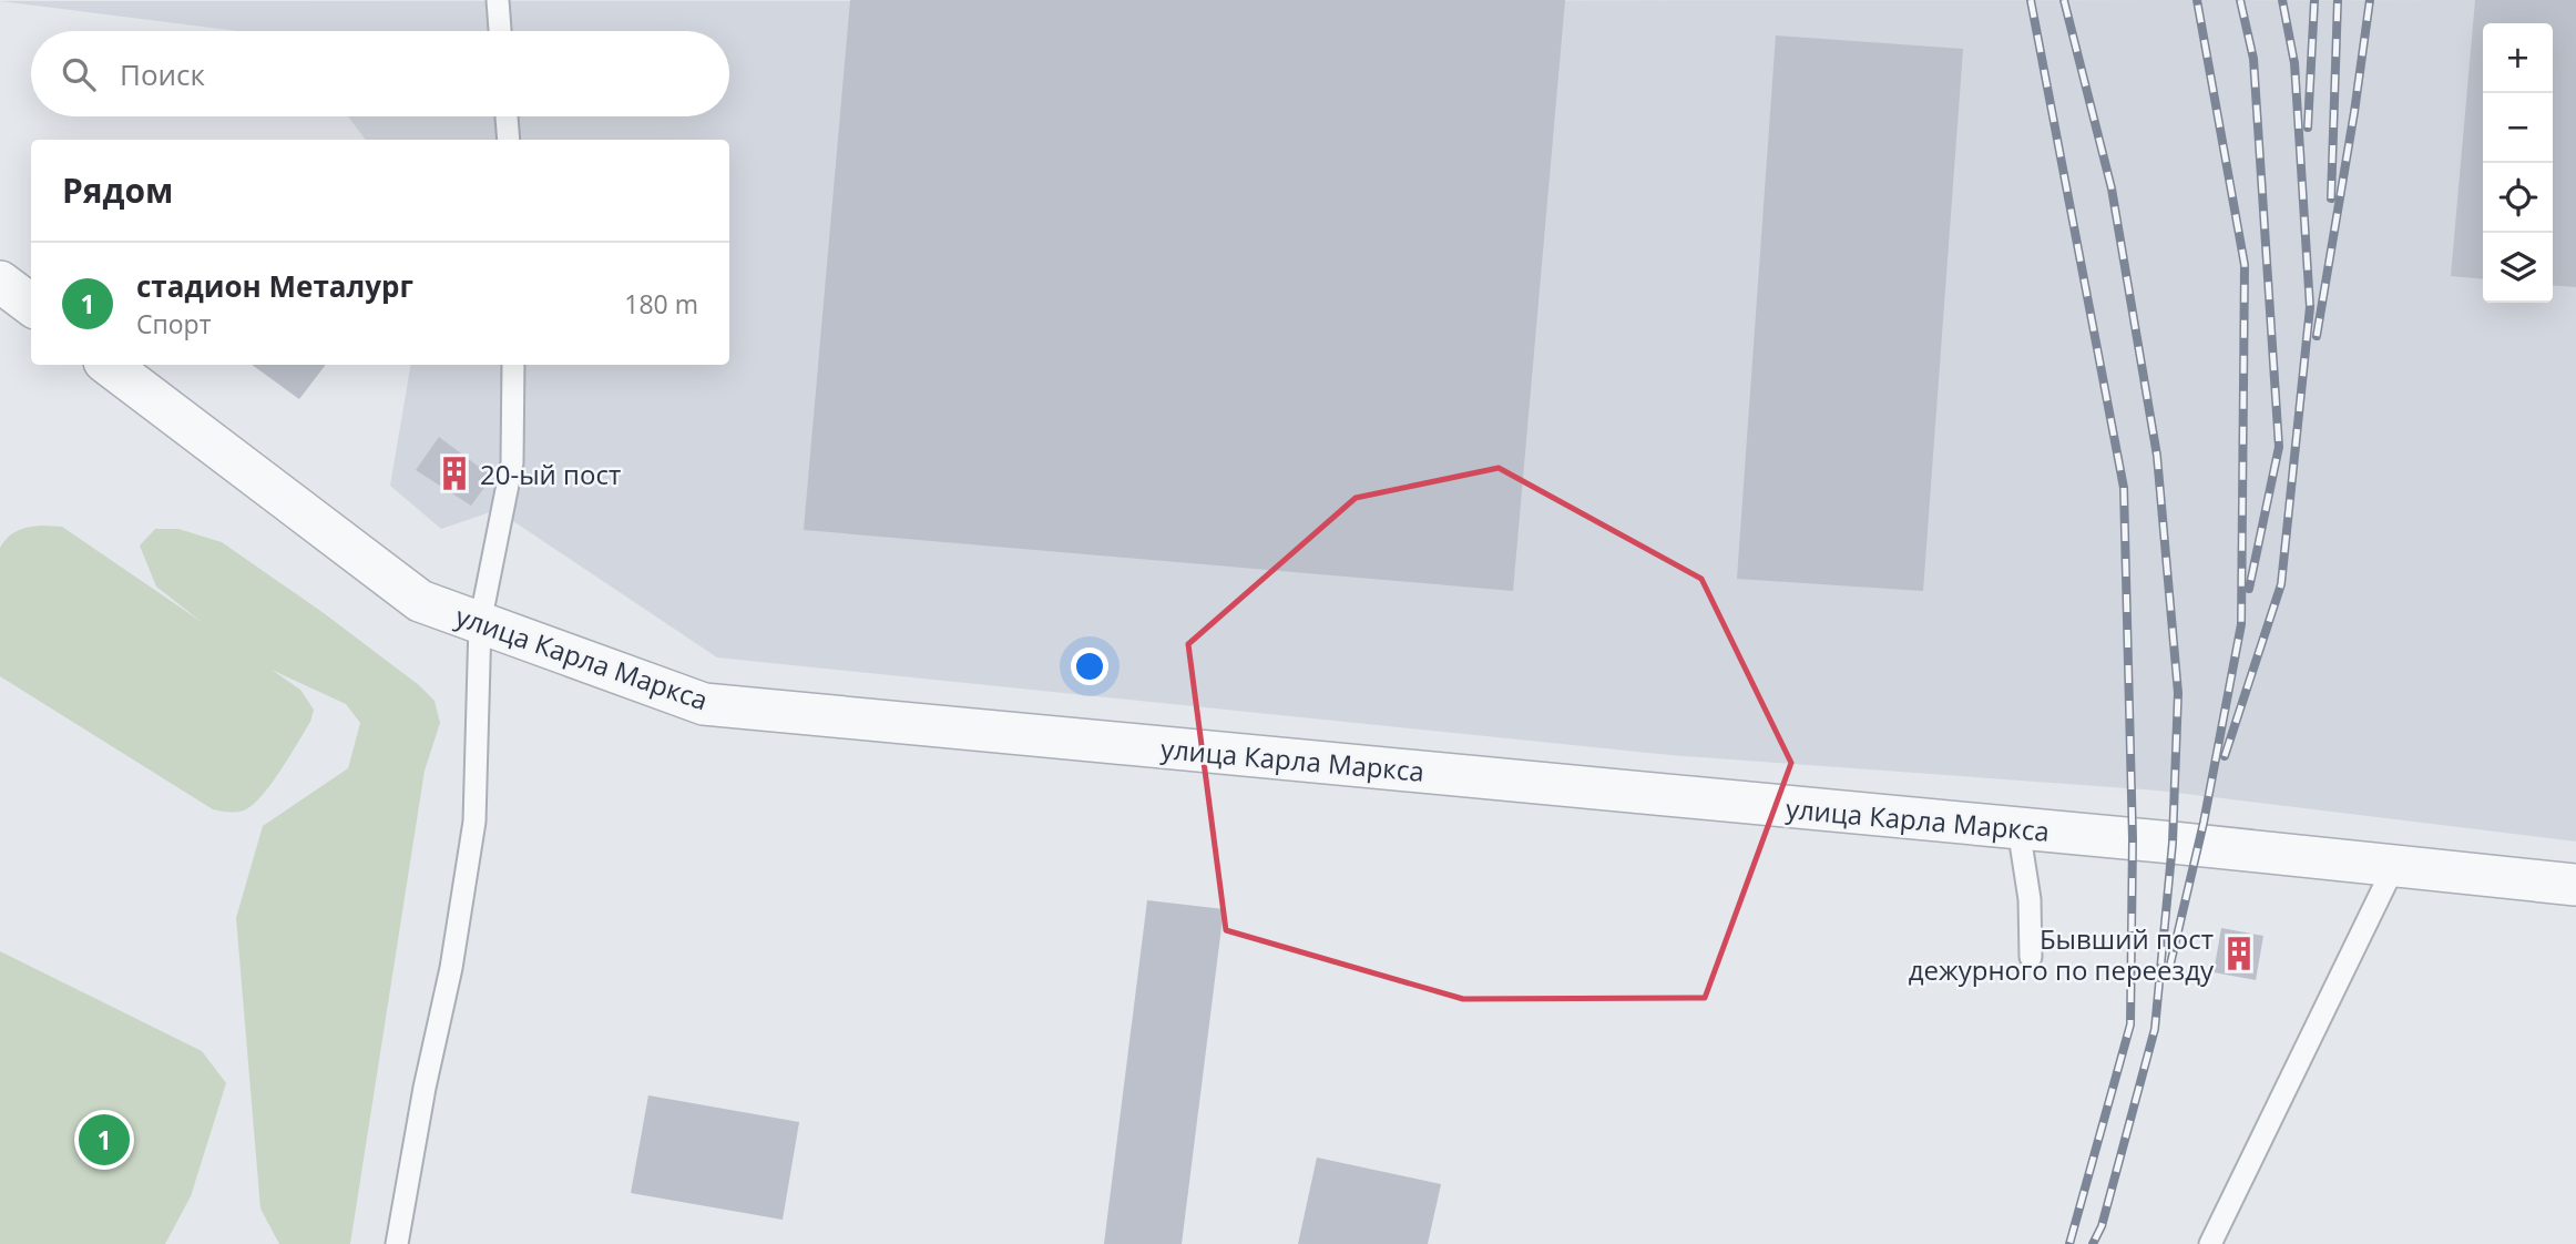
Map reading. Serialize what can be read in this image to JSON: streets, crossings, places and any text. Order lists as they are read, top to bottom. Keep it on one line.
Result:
{"streets":{"street":["улица Карла Маркса"]},"places":{"building":["20-ый пост","Бывший пост дежурного по переезду"]},"page":{"map_buttons":["+","−"],"search":"Поиск","heading":"Рядом","list":[{"mark":"1","name":"стадион Металург","note":"Спорт","value":"180 m"}],"pins":"1"}}
